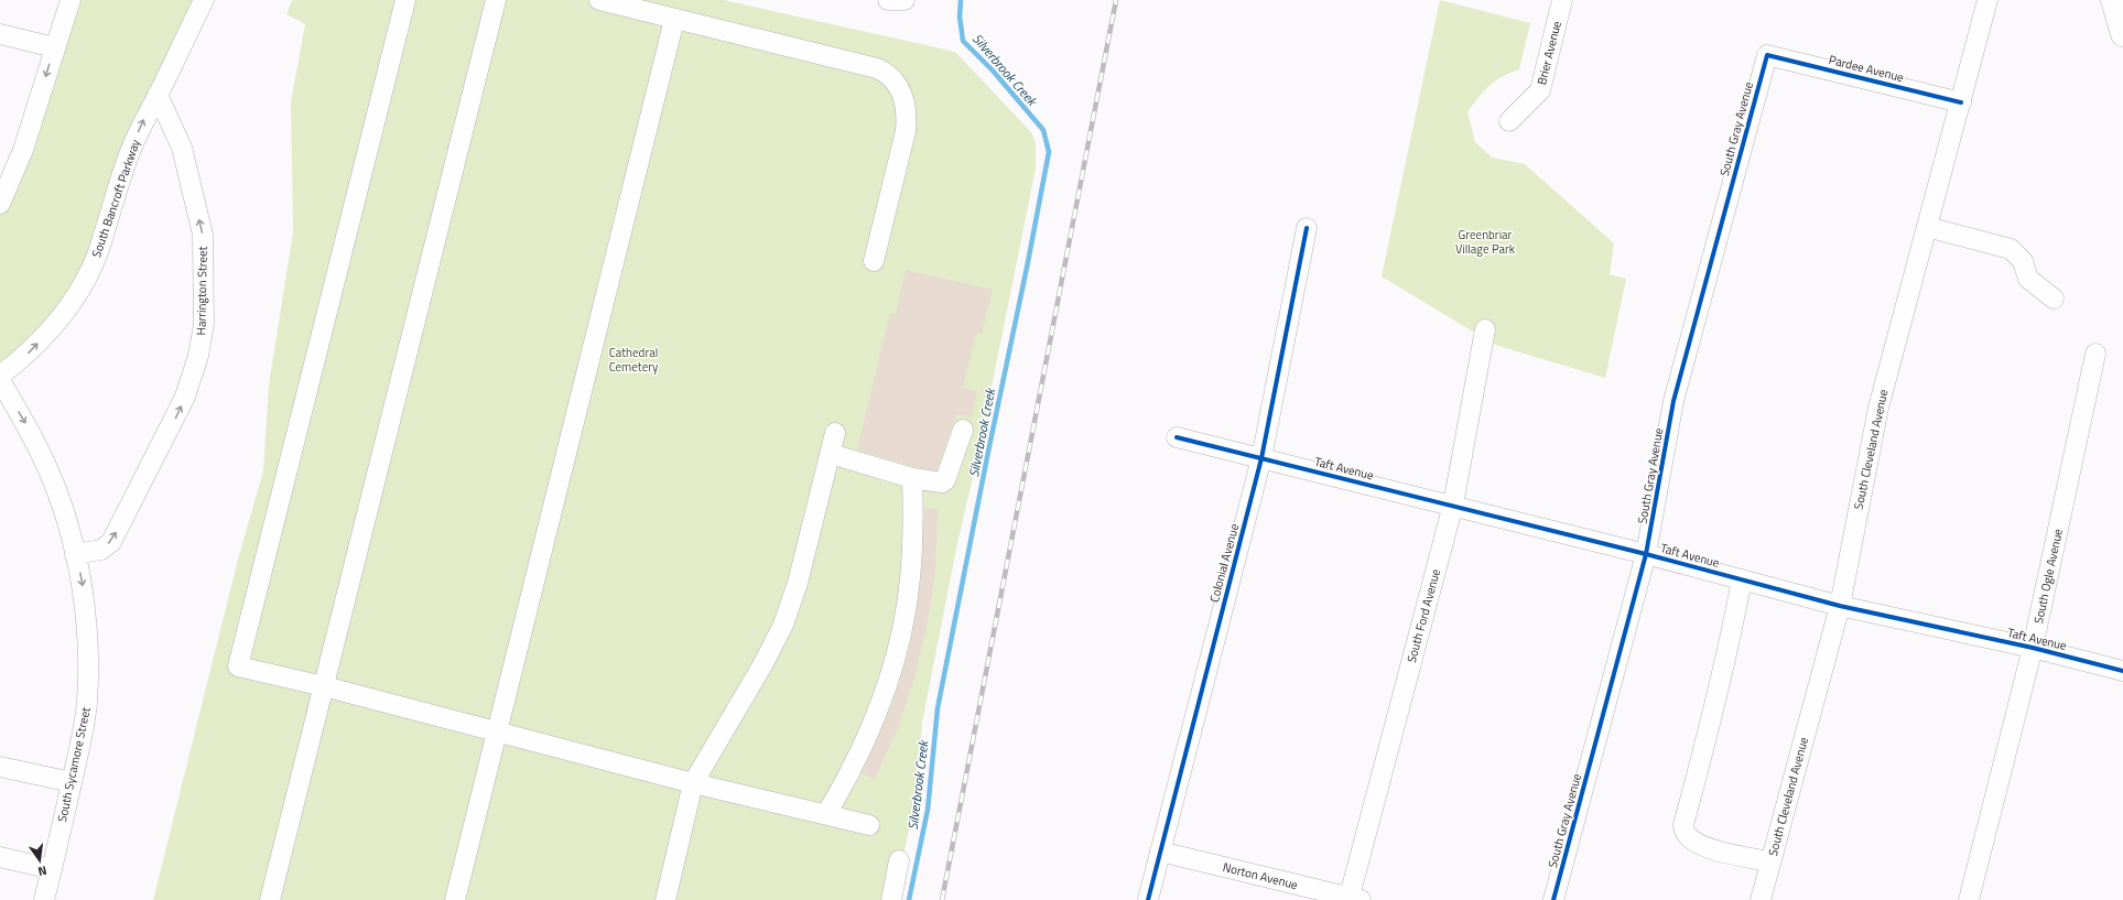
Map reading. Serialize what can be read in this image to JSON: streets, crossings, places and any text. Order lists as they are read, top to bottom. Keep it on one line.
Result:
{"streets":{"street":["Brier Avenue","Pardee Avenue","South Gray Avenue","South Bancroft Parkway","Harrington Street","South Cleveland Avenue","Taft Avenue","Colonial Avenue","South Ogle Avenue","South Ford Avenue","South Sycamore Street","Norton Avenue"]},"crossings":[["Pardee Avenue","South Gray Avenue"],["Pardee Avenue","South Cleveland Avenue"],["South Gray Avenue","Taft Avenue"],["South Bancroft Parkway","Harrington Street"],["Harrington Street","South Sycamore Street"],["South Cleveland Avenue","Taft Avenue"],["Taft Avenue","Colonial Avenue"],["Taft Avenue","South Ogle Avenue"],["Taft Avenue","South Ford Avenue"],["Colonial Avenue","Norton Avenue"],["South Ford Avenue","Norton Avenue"]],"one_way":["Harrington Street","South Sycamore Street"],"water":["Silverbrook Creek"],"parks":["Greenbriar Village Park","Cathedral Cemetery"],"north":"bottom"}
